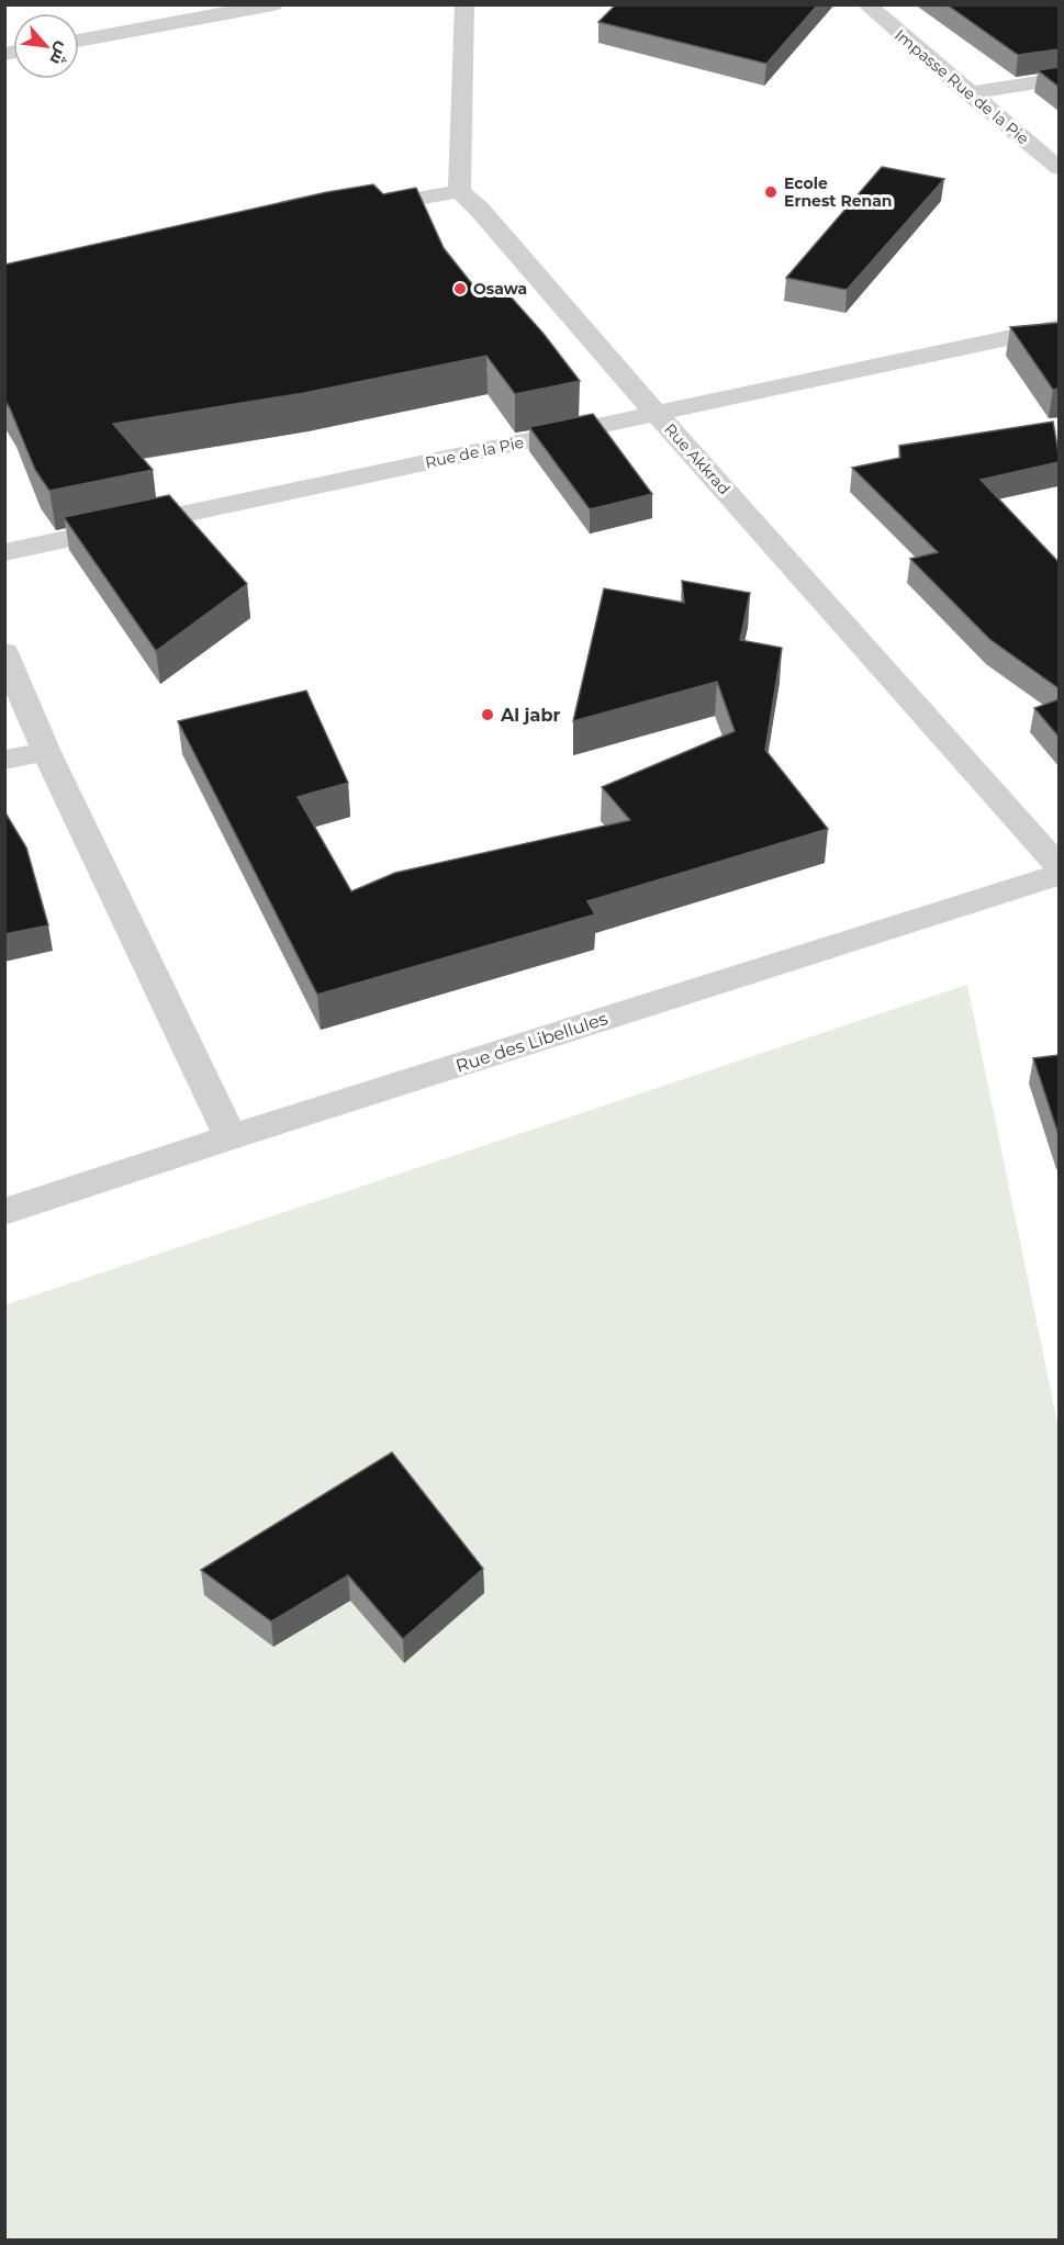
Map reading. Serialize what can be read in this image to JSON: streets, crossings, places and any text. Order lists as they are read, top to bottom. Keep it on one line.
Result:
{"streets":{"street":["Impasse Rue de la Pie","Rue de la Pie","Rue Akkrad","Rue des Libellules"]},"crossings":[["Rue de la Pie","Rue Akkrad"]],"places":["Ecole Ernest Renan","Osawa","Al jabr"],"north":"bottom right"}
